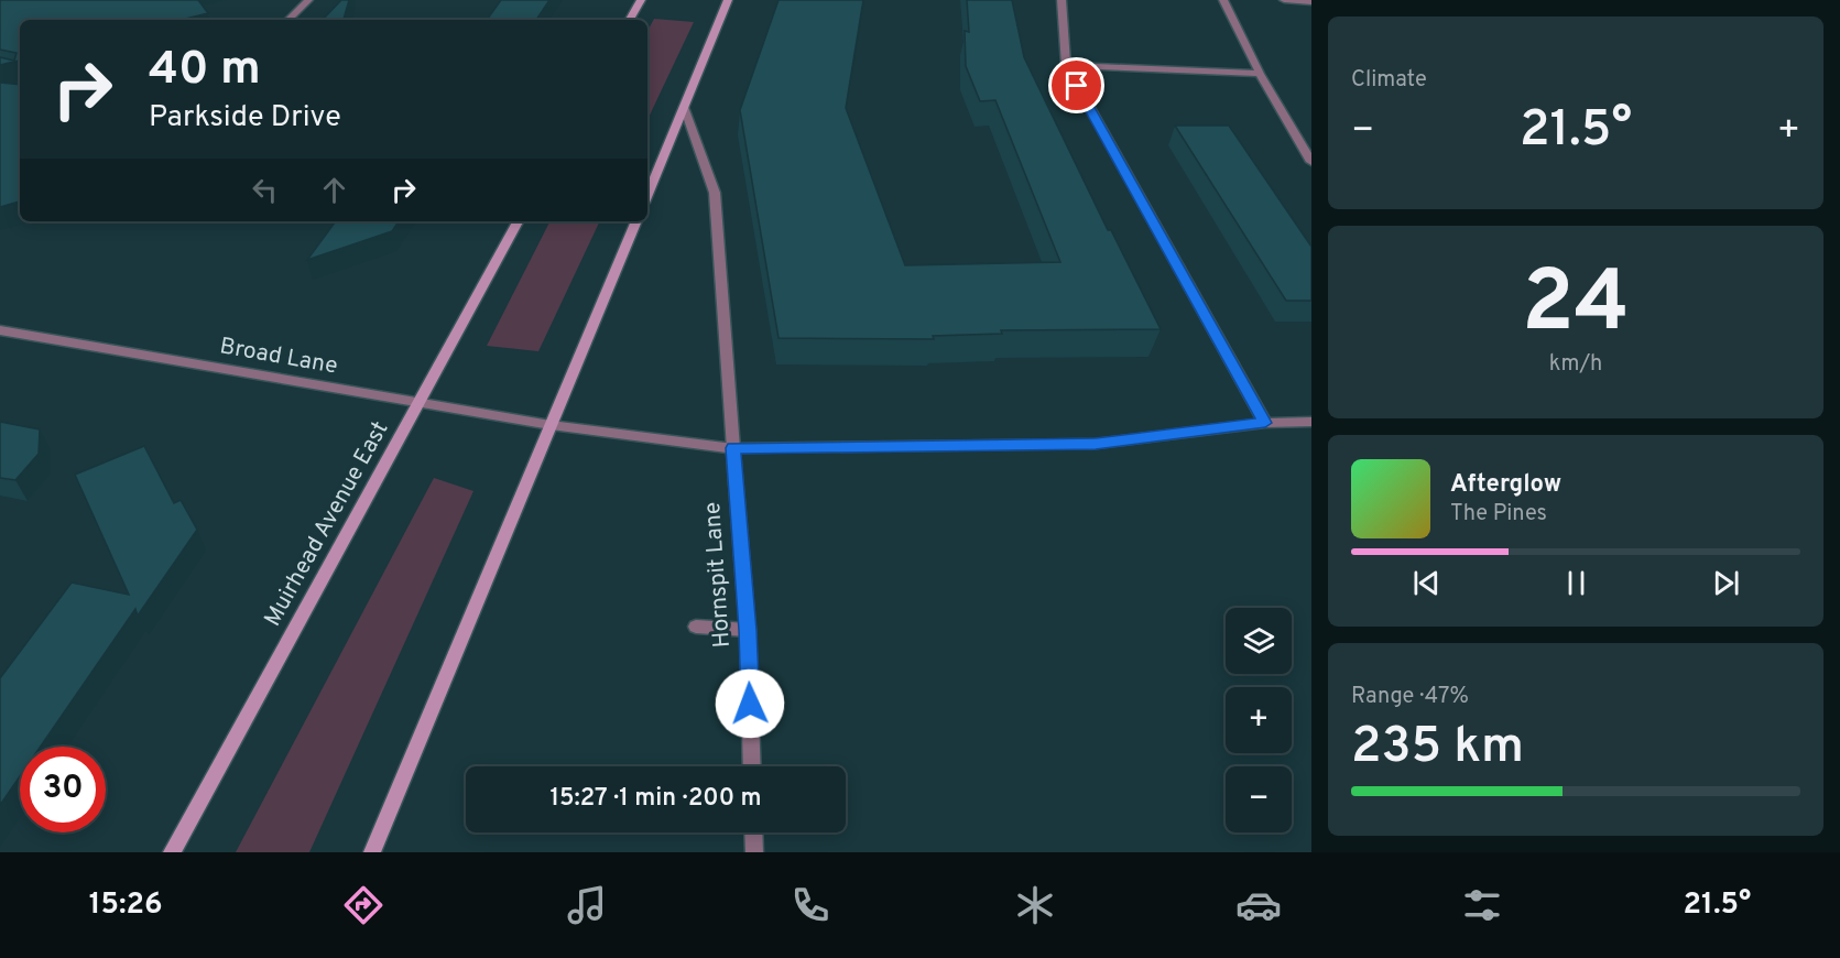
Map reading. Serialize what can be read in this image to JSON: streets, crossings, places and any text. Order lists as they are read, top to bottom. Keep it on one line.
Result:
{"streets":{"street":["Broad Lane","Muirhead Avenue East","Hornspit Lane"]},"crossings":[["Broad Lane","Muirhead Avenue East"],["Broad Lane","Hornspit Lane"]],"page":{"tile":["Climate",["24","km/h"],["Range · 47%","235 km"]],"turn":["40 m","Parkside Drive"],"heat":["−","21.5°","+"],"song":["Afterglow","The Pines"],"map_buttons":["+","−"],"limit":"30","trip":"15:27 · 1 min · 200 m","tabs":["15:26","21.5°"]}}
